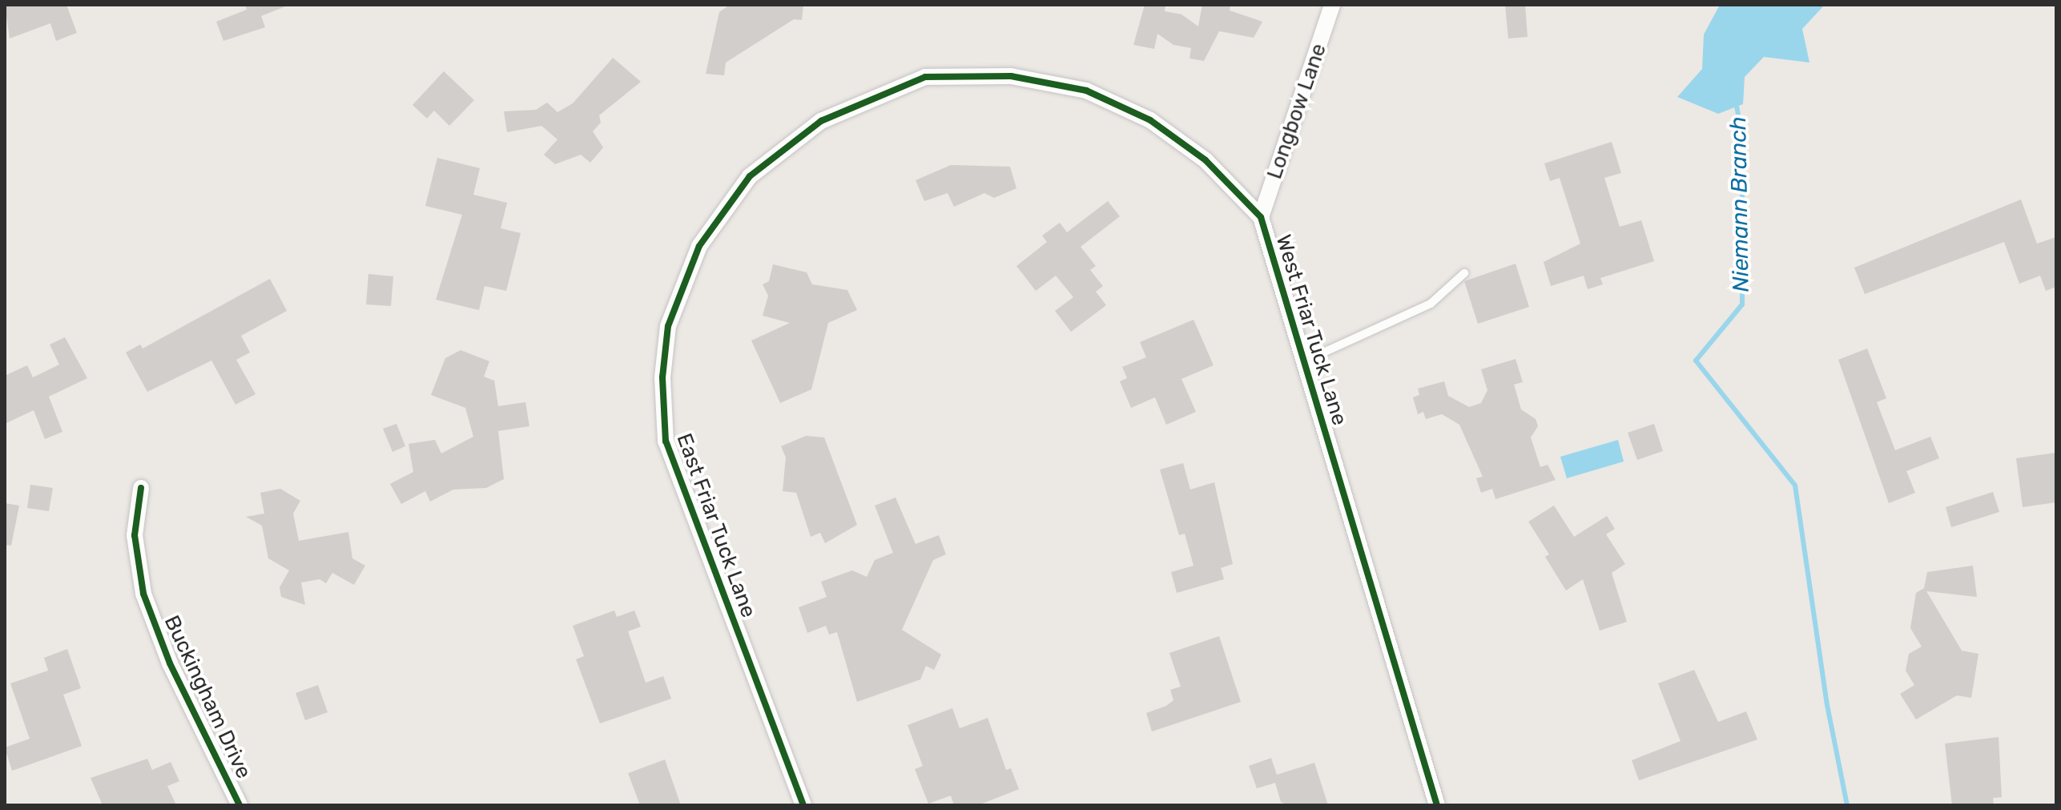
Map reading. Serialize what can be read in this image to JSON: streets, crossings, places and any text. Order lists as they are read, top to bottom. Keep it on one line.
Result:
{"streets":{"street":["Longbow Lane","West Friar Tuck Lane","East Friar Tuck Lane","Buckingham Drive"]},"crossings":[["Longbow Lane","West Friar Tuck Lane"],["West Friar Tuck Lane","East Friar Tuck Lane"]],"water":["Niemann Branch"]}
